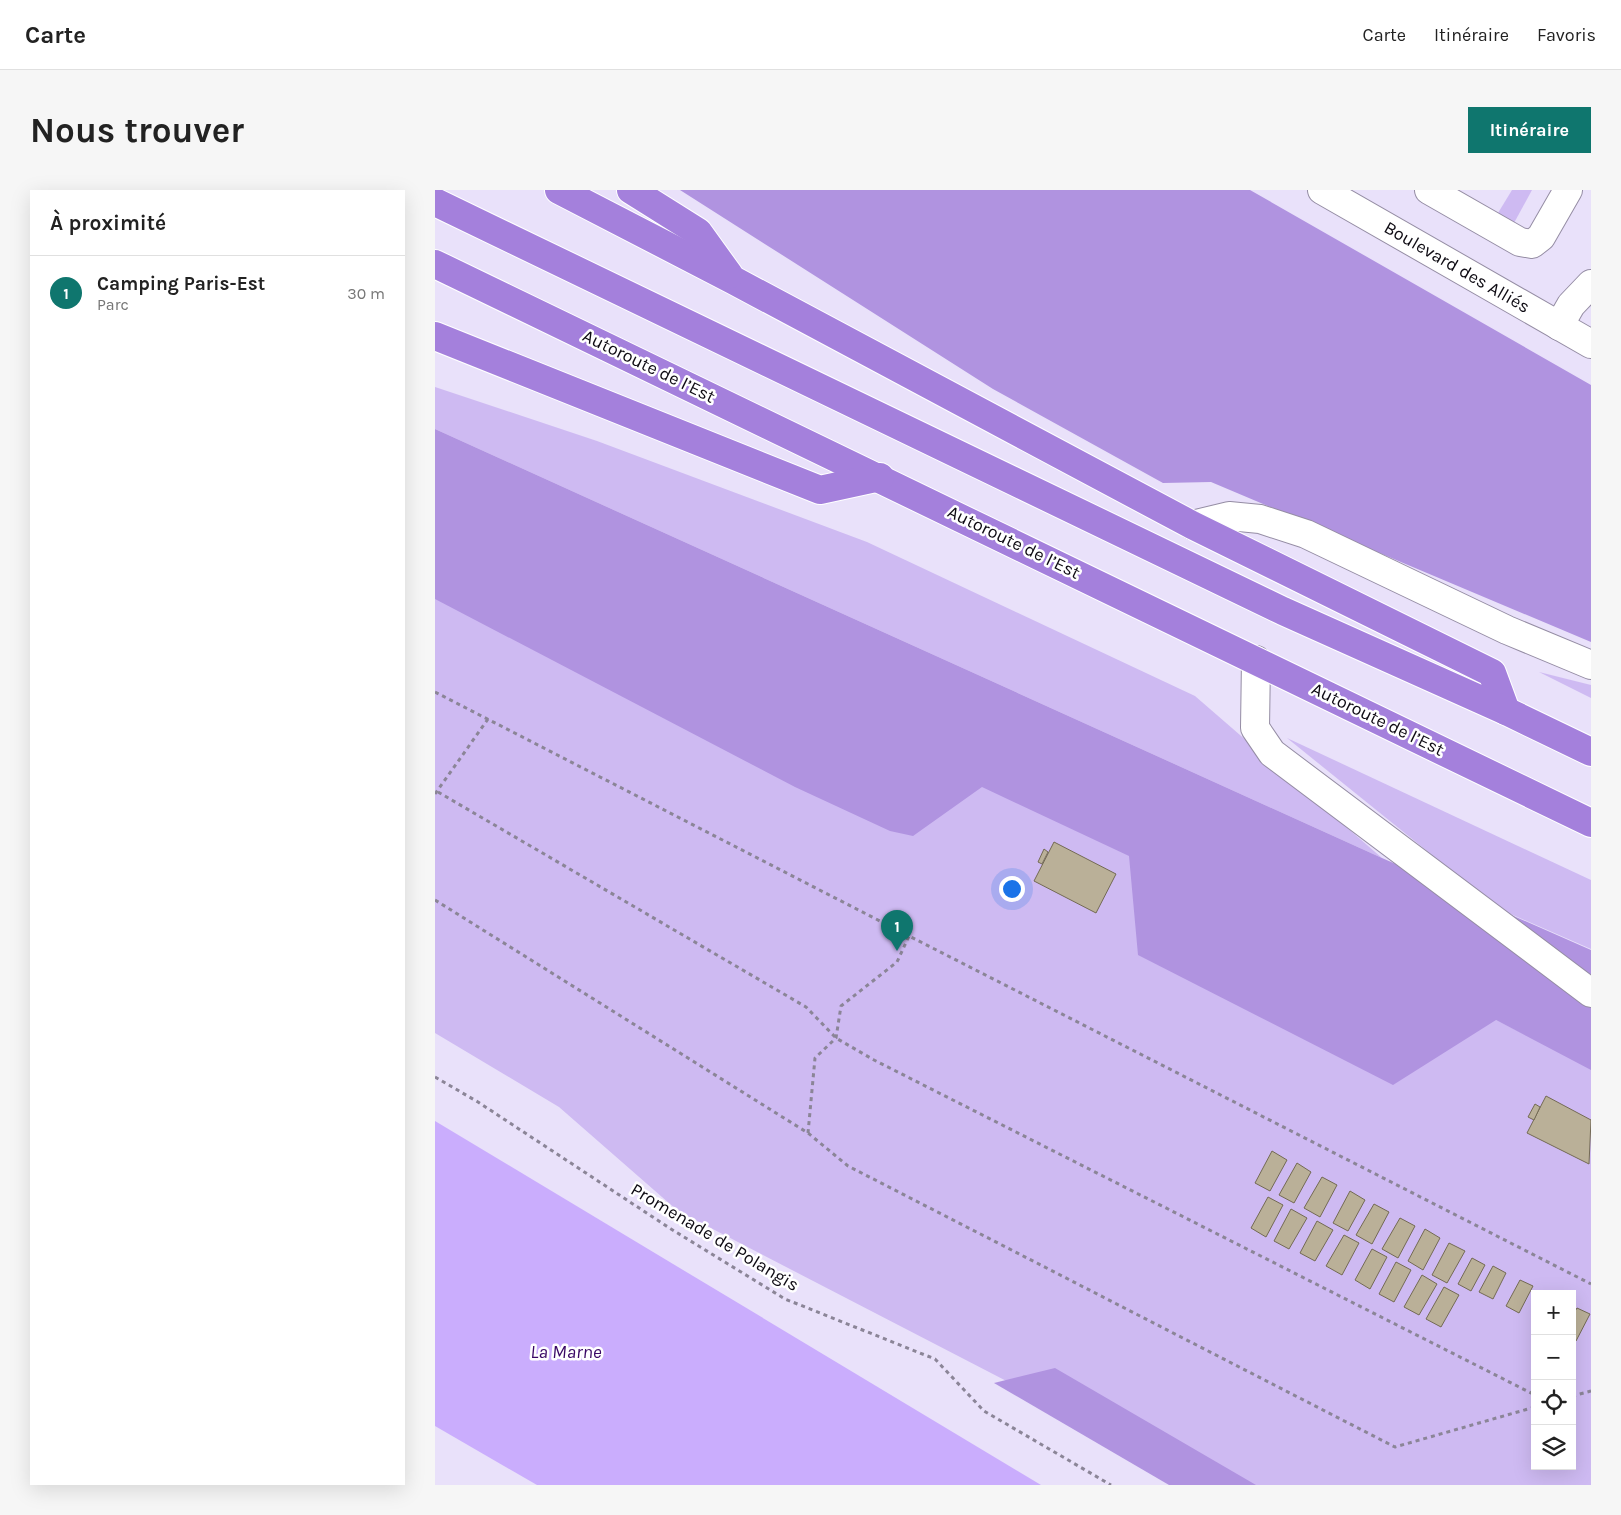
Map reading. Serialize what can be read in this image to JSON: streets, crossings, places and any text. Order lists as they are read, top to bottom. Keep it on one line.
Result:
{"streets":{"highway":["Autoroute de l’Est"],"street":["Boulevard des Alliés"],"path":["Promenade de Polangis"]},"water":["La Marne"],"page":{"header":"Carte","nav":["Carte","Itinéraire","Favoris"],"buttons":"Itinéraire","title":"Nous trouver","heading":"À proximité","list":[{"mark":"1","name":"Camping Paris-Est","note":"Parc","value":"30 m"}],"pins":"1","map_buttons":["+","−"]}}
